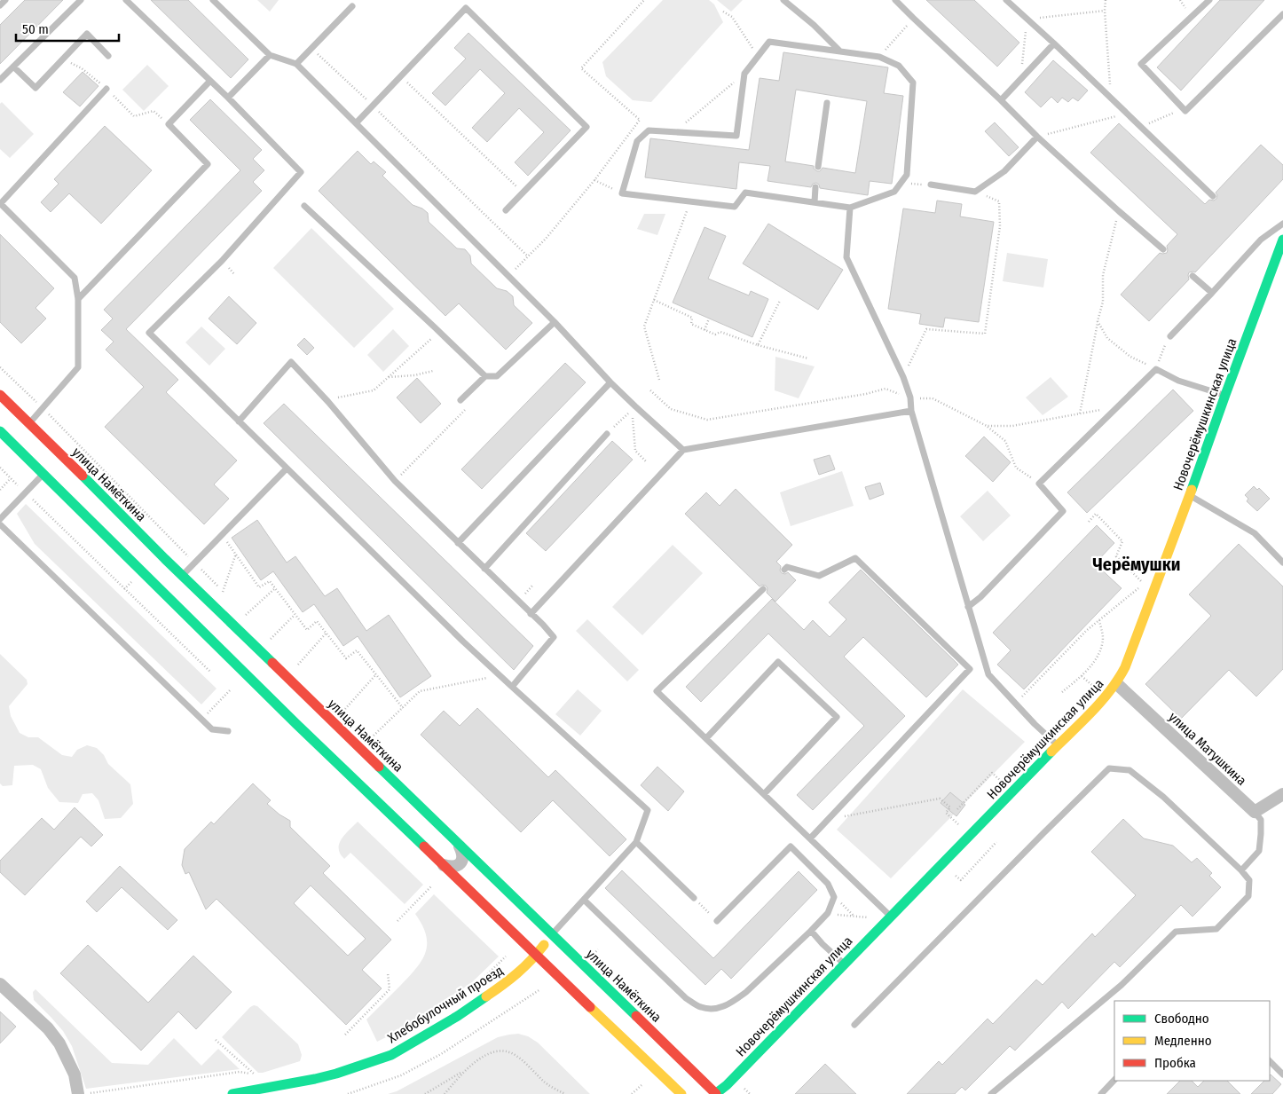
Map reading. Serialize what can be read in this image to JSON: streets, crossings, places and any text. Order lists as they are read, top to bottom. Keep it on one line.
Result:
{"streets":{"main road":["Новочерёмушкинская улица","улица Намёткина","Хлебобулочный проезд"],"street":["улица Матушкина"]},"crossings":[["Новочерёмушкинская улица","улица Намёткина"],["Новочерёмушкинская улица","улица Матушкина"],["улица Намёткина","Хлебобулочный проезд"]],"districts":["Черёмушки"],"legend":["Свободно","Медленно","Пробка"],"scale_bar":"50 m"}
